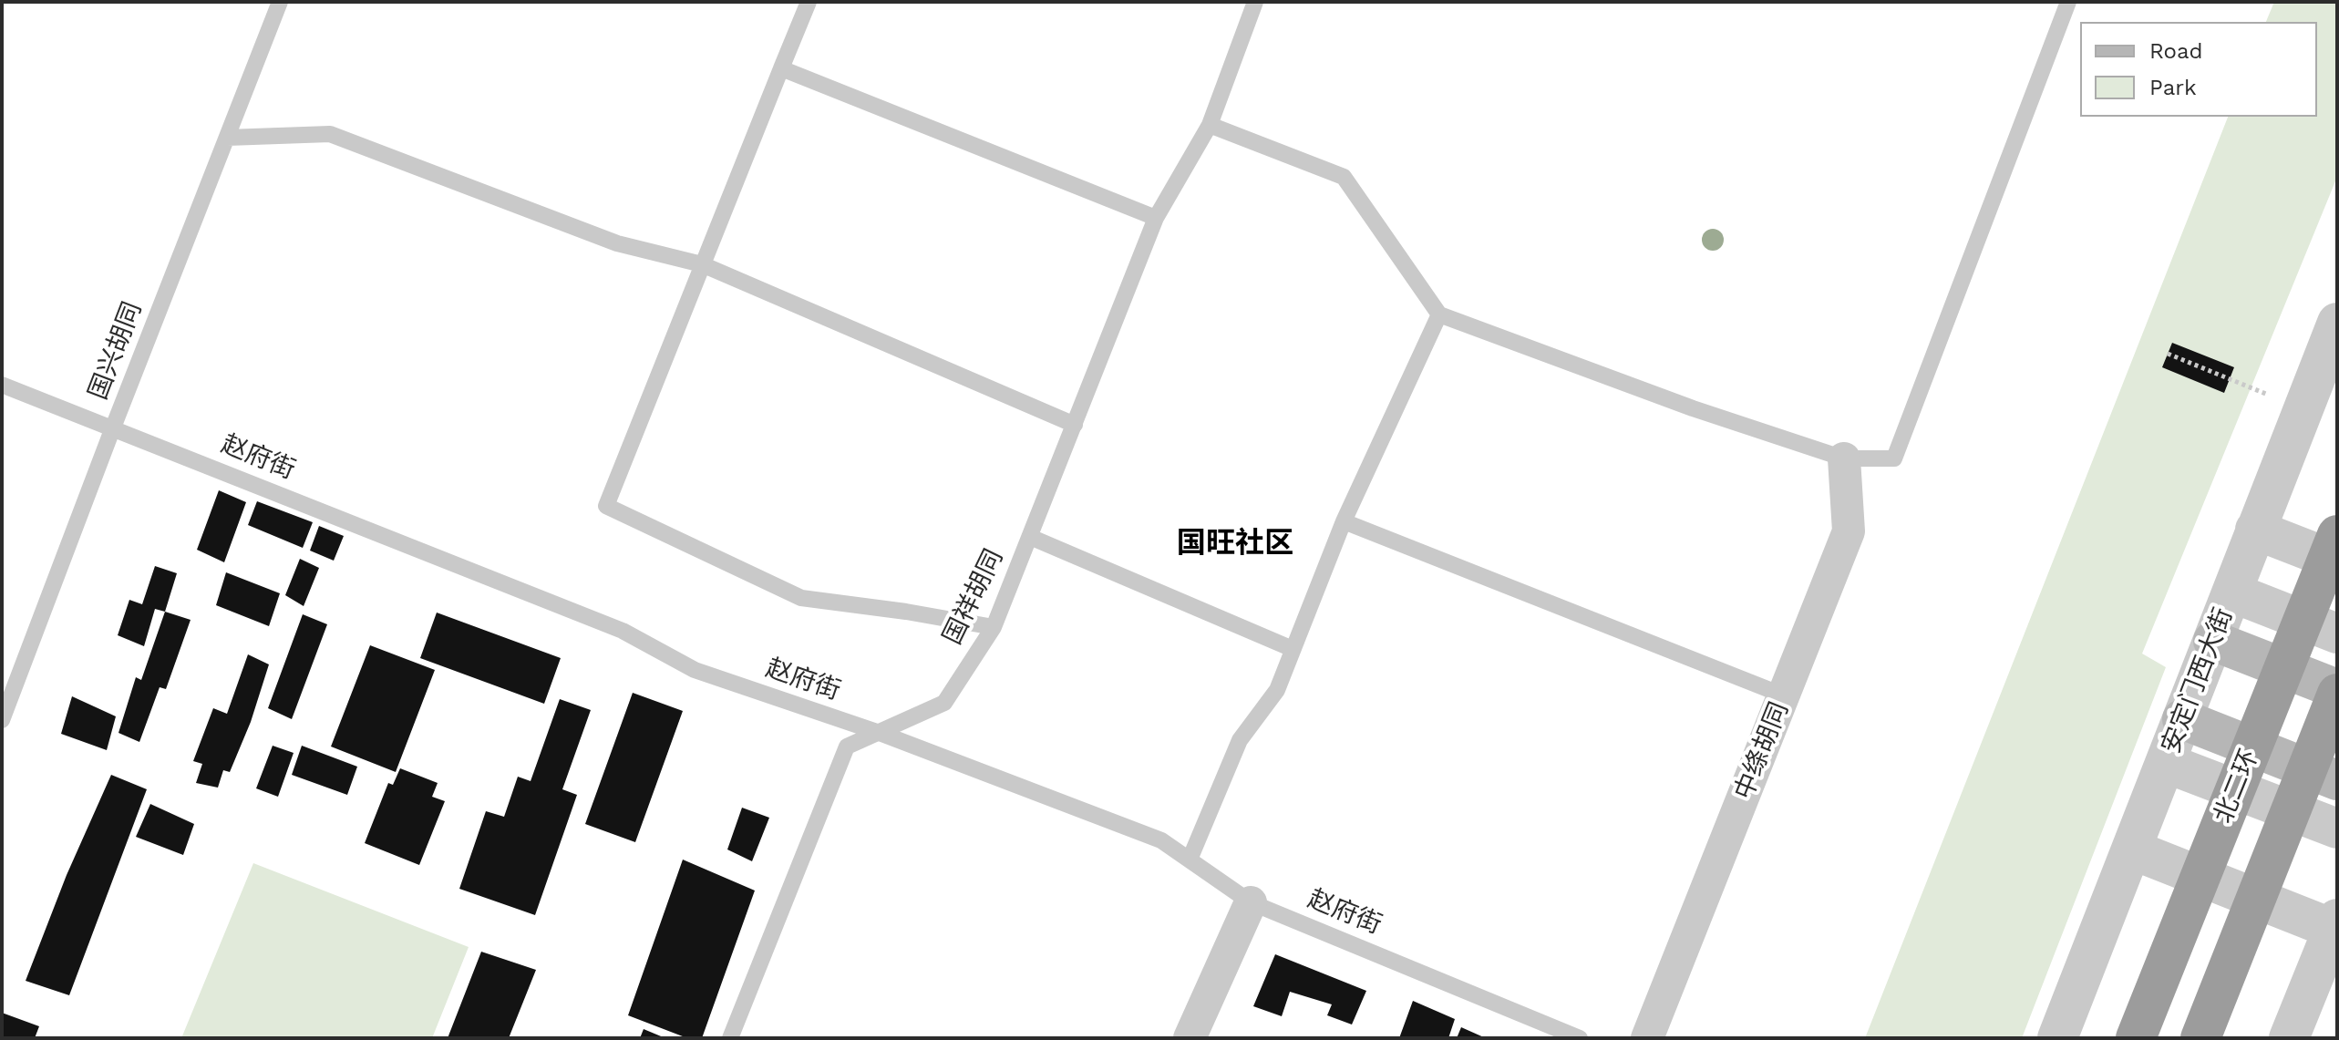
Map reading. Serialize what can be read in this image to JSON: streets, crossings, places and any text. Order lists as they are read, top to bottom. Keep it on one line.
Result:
{"streets":{"highway":["北二环"],"street":["安定门西大街","中绦胡同"],"lane":["国兴胡同","赵府街","国祥胡同"]},"crossings":[["国兴胡同","赵府街"],["赵府街","国祥胡同"]],"districts":["国旺社区"],"legend":["Road","Park"]}
